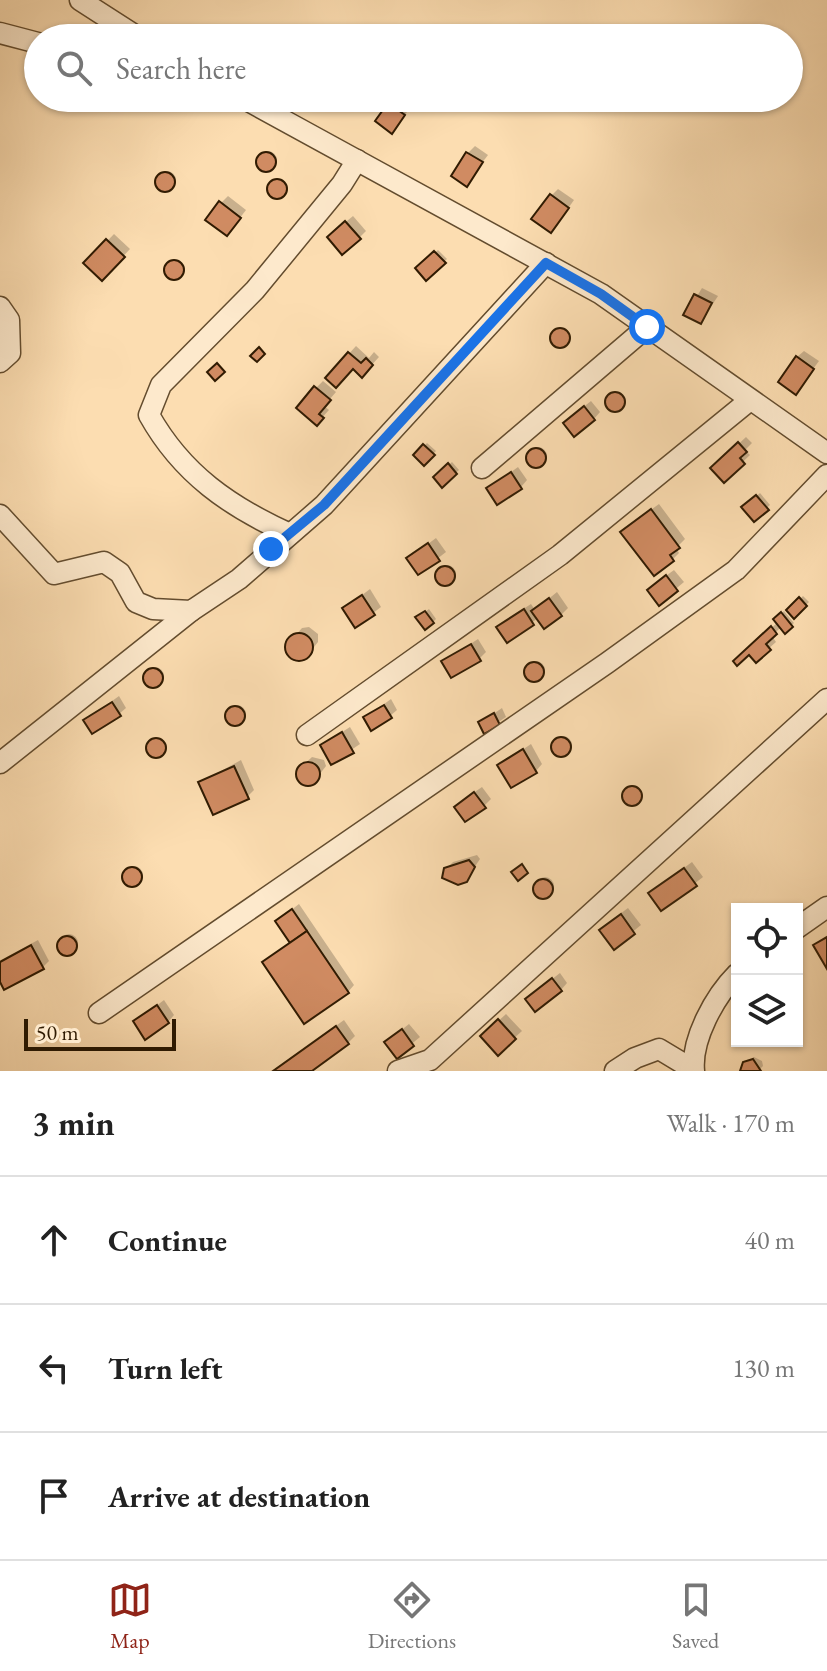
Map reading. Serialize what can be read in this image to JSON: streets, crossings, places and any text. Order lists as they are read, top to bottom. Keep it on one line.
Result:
{"scale_bar":"50 m","page":{"search":"Search here","scale":"50 m","heading":["3 min","Walk · 170 m"],"list":[["Continue","40 m"],["Turn left","130 m"],"Arrive at destination"],"nav":["Map","Directions","Saved"]}}
